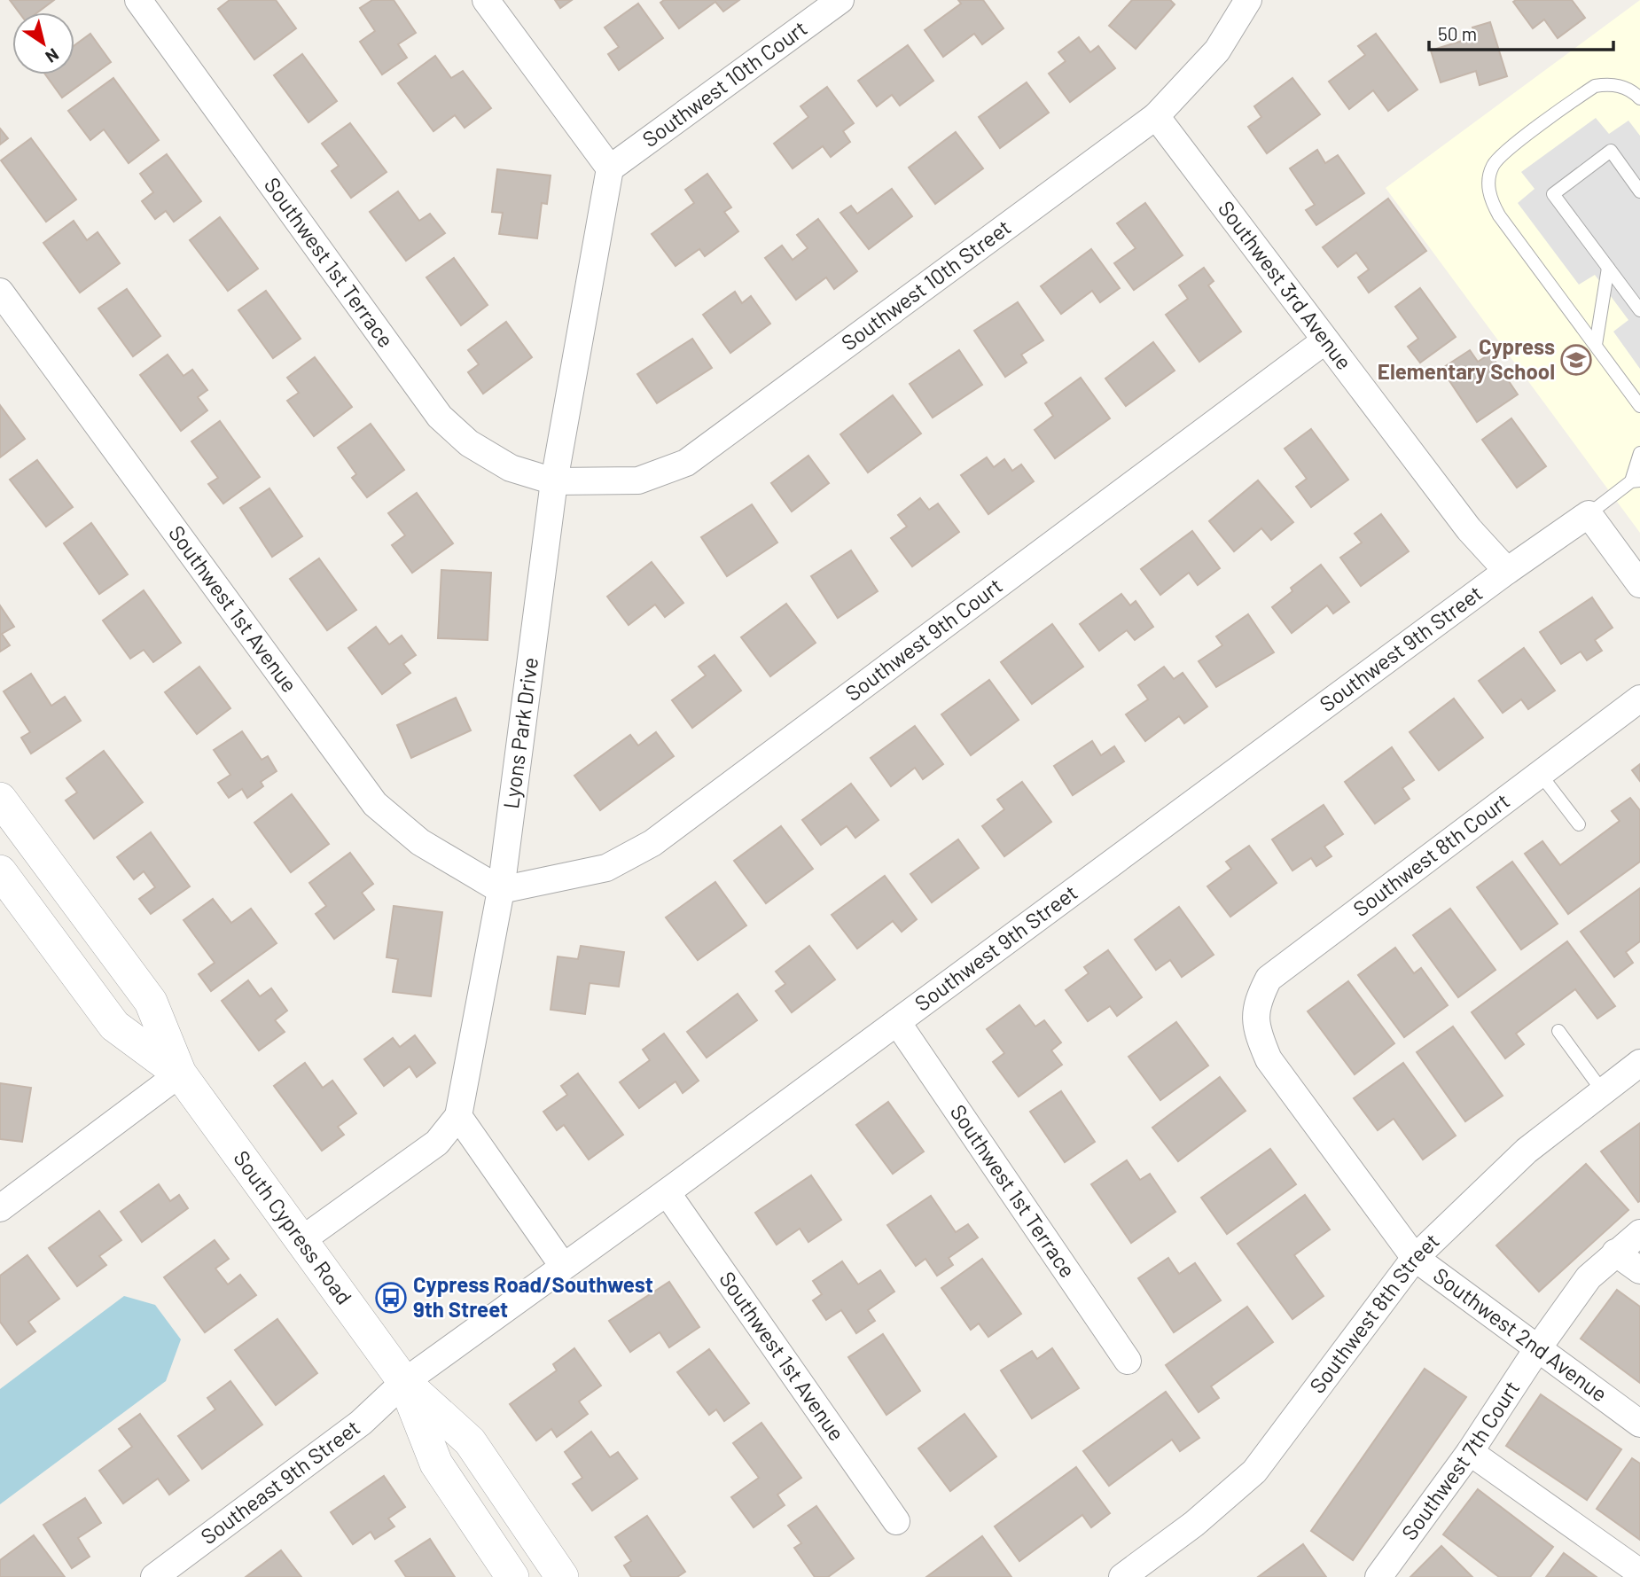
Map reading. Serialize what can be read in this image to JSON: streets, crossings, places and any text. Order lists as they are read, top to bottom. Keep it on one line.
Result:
{"streets":{"street":["Southwest 10th Court","Southwest 1st Terrace","Southwest 10th Street","Southwest 3rd Avenue","Southwest 1st Avenue","Southwest 9th Court","Southwest 9th Street","Lyons Park Drive","Southwest 8th Court","South Cypress Road","Southwest 8th Street","Southwest 2nd Avenue","Southwest 7th Court","Southeast 9th Street"]},"crossings":[["Southwest 10th Court","Lyons Park Drive"],["Southwest 1st Terrace","Southwest 10th Street"],["Southwest 1st Terrace","Southwest 9th Street"],["Southwest 1st Terrace","Lyons Park Drive"],["Southwest 10th Street","Southwest 3rd Avenue"],["Southwest 10th Street","Lyons Park Drive"],["Southwest 3rd Avenue","Southwest 9th Court"],["Southwest 3rd Avenue","Southwest 9th Street"],["Southwest 1st Avenue","Southwest 9th Court"],["Southwest 1st Avenue","Southwest 9th Street"],["Southwest 1st Avenue","Lyons Park Drive"],["Southwest 9th Court","Lyons Park Drive"],["Southwest 9th Street","South Cypress Road"],["Southwest 9th Street","Southeast 9th Street"],["Southwest 8th Court","Southwest 2nd Avenue"],["South Cypress Road","Southeast 9th Street"],["Southwest 8th Street","Southwest 2nd Avenue"],["Southwest 2nd Avenue","Southwest 7th Court"]],"places":{"school or university":["Cypress Elementary School"],"bus stop":["Cypress Road/Southwest 9th Street"]},"scale_bar":"50 m","north":"bottom right"}
